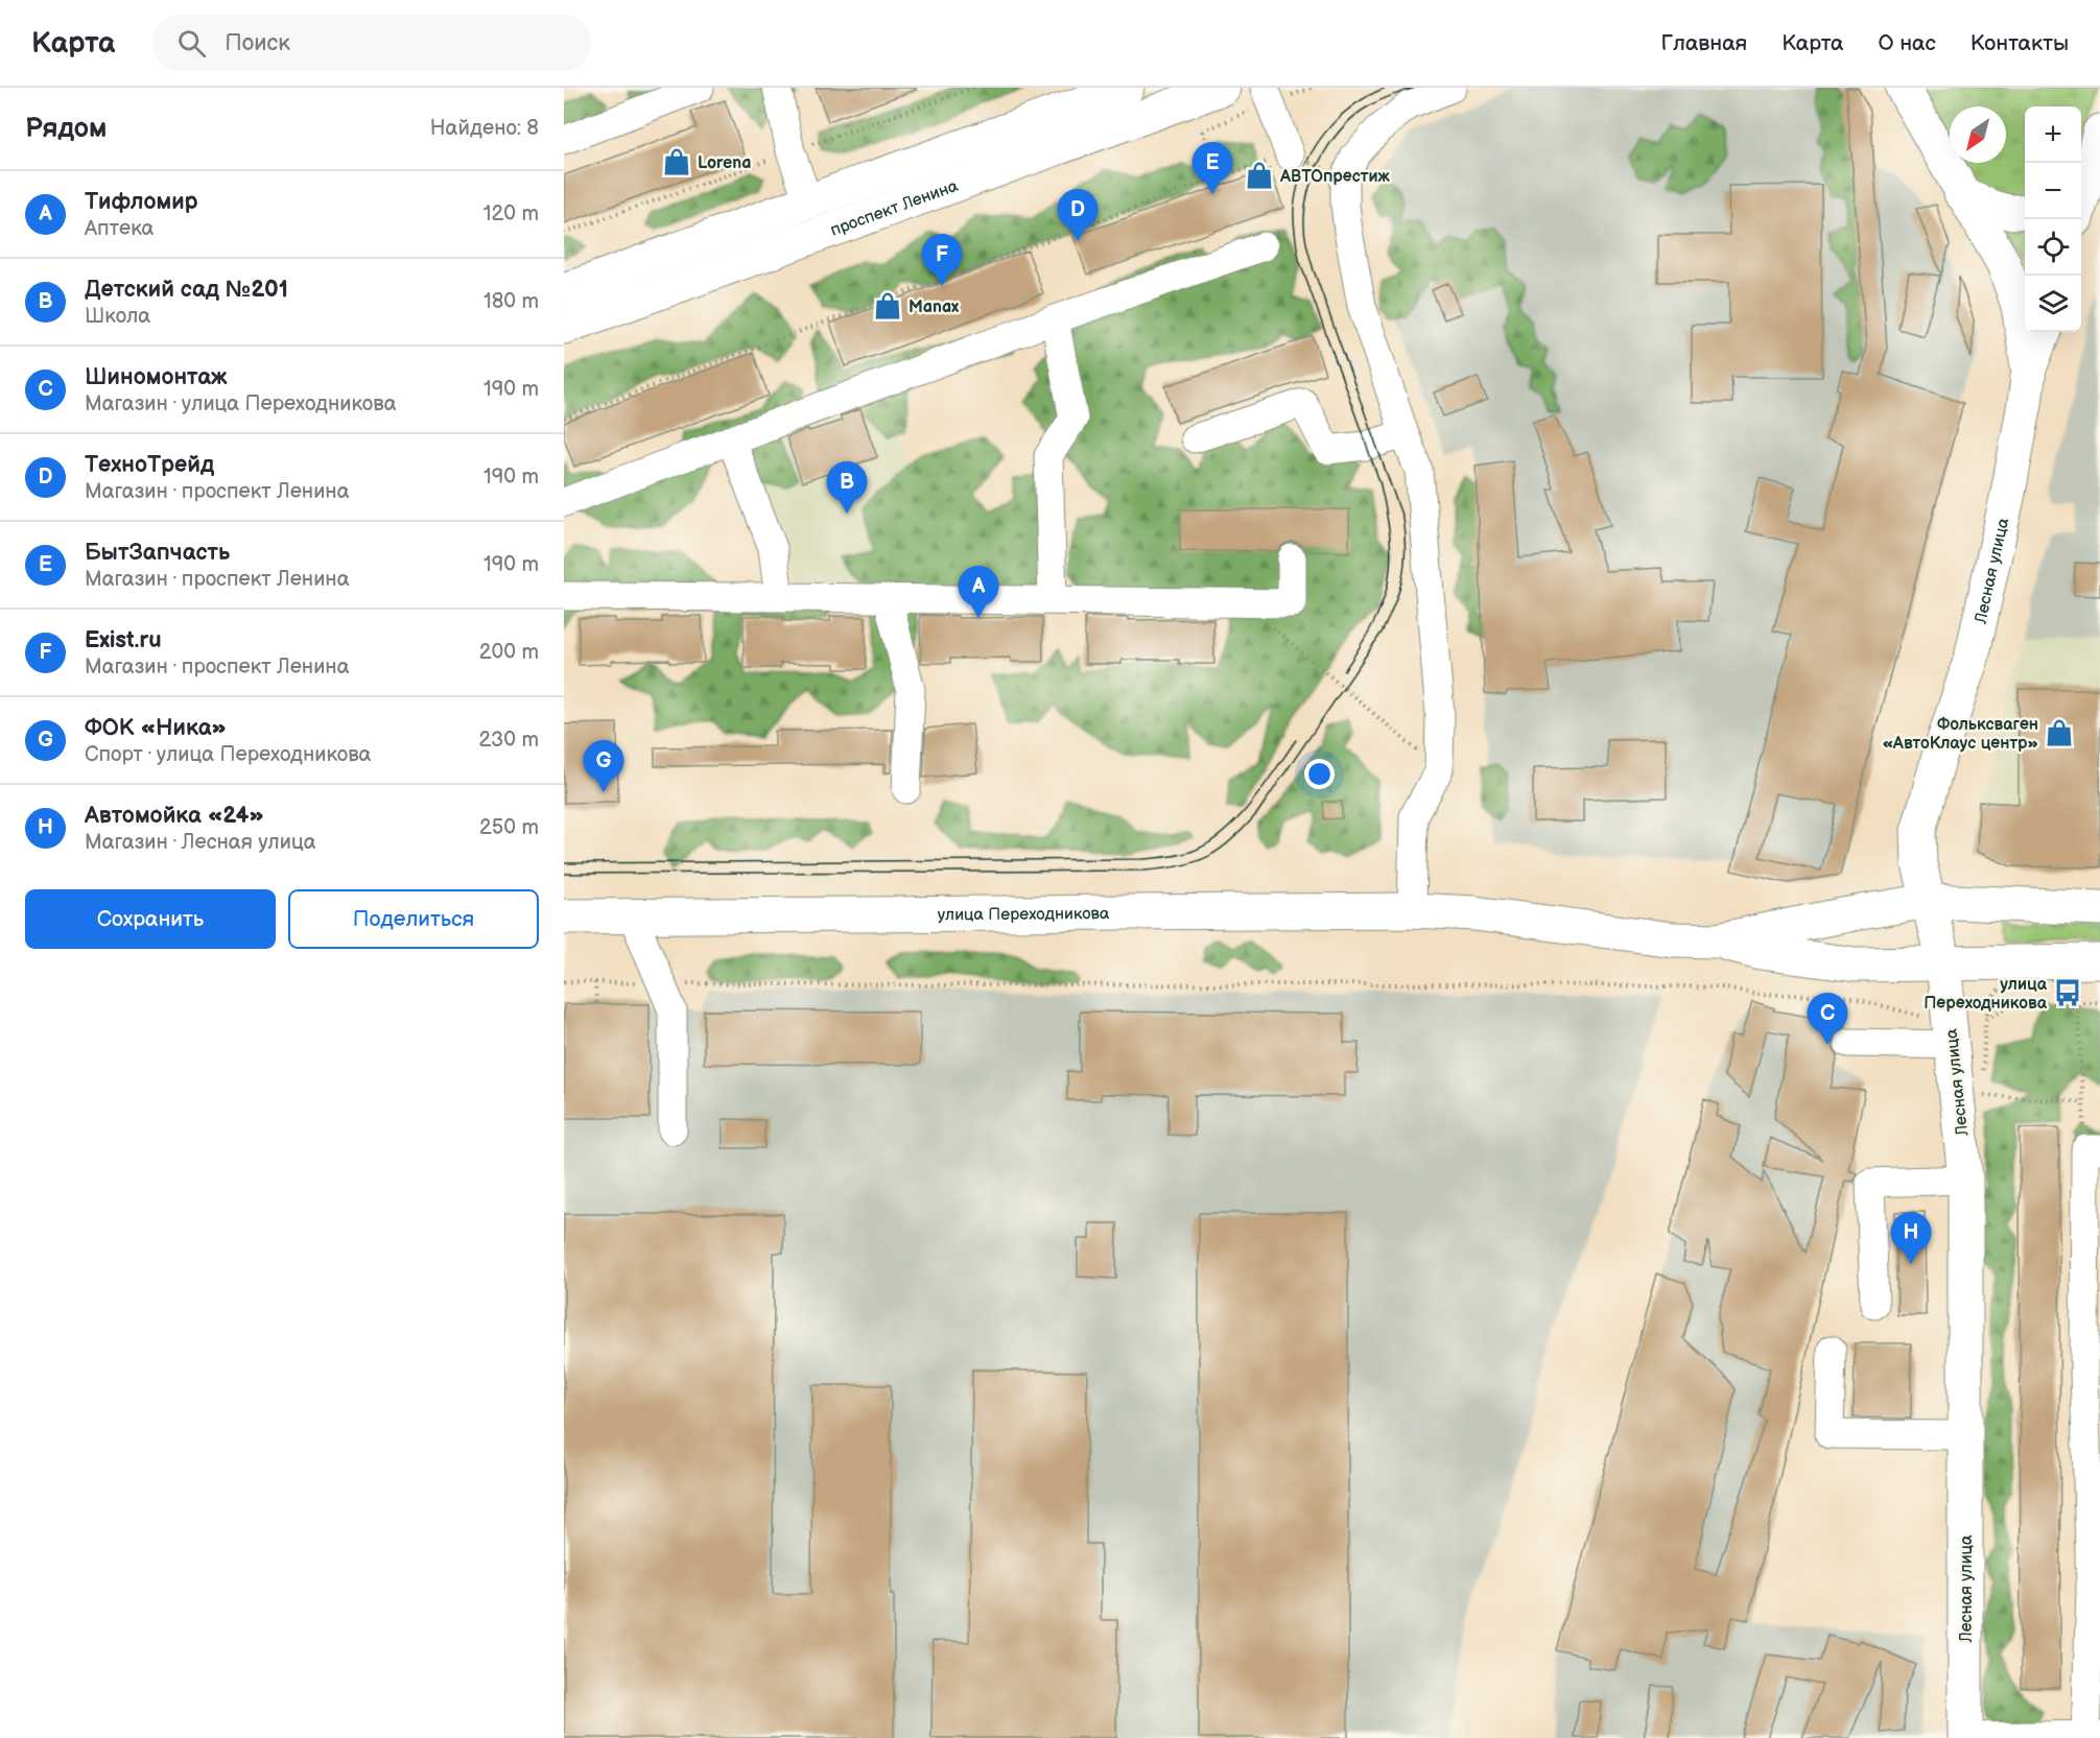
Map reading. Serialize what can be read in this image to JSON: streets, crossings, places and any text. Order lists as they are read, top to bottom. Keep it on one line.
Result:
{"streets":{"main road":["проспект Ленина","Лесная улица","улица Переходникова"]},"places":{"shop":["Lorena","АВТОпрестиж","Manax","Фольксваген «АвтоКлаус центр»"],"bus stop":["улица Переходникова"]},"north":"bottom left","page":{"header":"Карта","search":"Поиск","nav":["Главная","Карта","О нас","Контакты"],"heading":["Рядом","Найдено: 8"],"map_buttons":["+","−"],"pins":["E","D","F","B","A","G","C","H"],"list":[{"mark":"A","name":"Тифломир","note":"Аптека","value":"120 m"},{"mark":"B","name":"Детский сад №201","note":"Школа","value":"180 m"},{"mark":"C","name":"Шиномонтаж","note":"Магазин · улица Переходникова","value":"190 m"},{"mark":"D","name":"ТехноТрейд","note":"Магазин · проспект Ленина","value":"190 m"},{"mark":"E","name":"БытЗапчасть","note":"Магазин · проспект Ленина","value":"190 m"},{"mark":"F","name":"Exist.ru","note":"Магазин · проспект Ленина","value":"200 m"},{"mark":"G","name":"ФОК «Ника»","note":"Спорт · улица Переходникова","value":"230 m"},{"mark":"H","name":"Автомойка «24»","note":"Магазин · Лесная улица","value":"250 m"}],"buttons":["Сохранить","Поделиться"]}}
